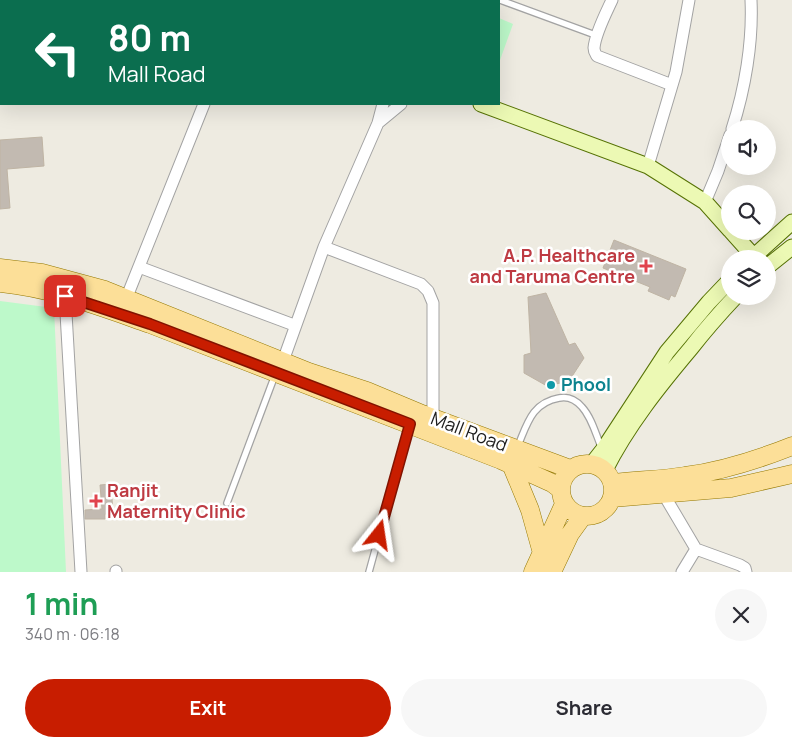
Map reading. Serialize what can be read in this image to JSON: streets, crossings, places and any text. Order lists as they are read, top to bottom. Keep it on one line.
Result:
{"streets":{"main road":["Mall Road"]},"places":{"health":["A.P. Healthcare and Taruma Centre","Ranjit Maternity Clinic"],"other":["Phool"]},"page":{"turn":["80 m","Mall Road"],"heading":["1 min","340 m · 06:18"],"buttons":["Exit","Share"]}}
